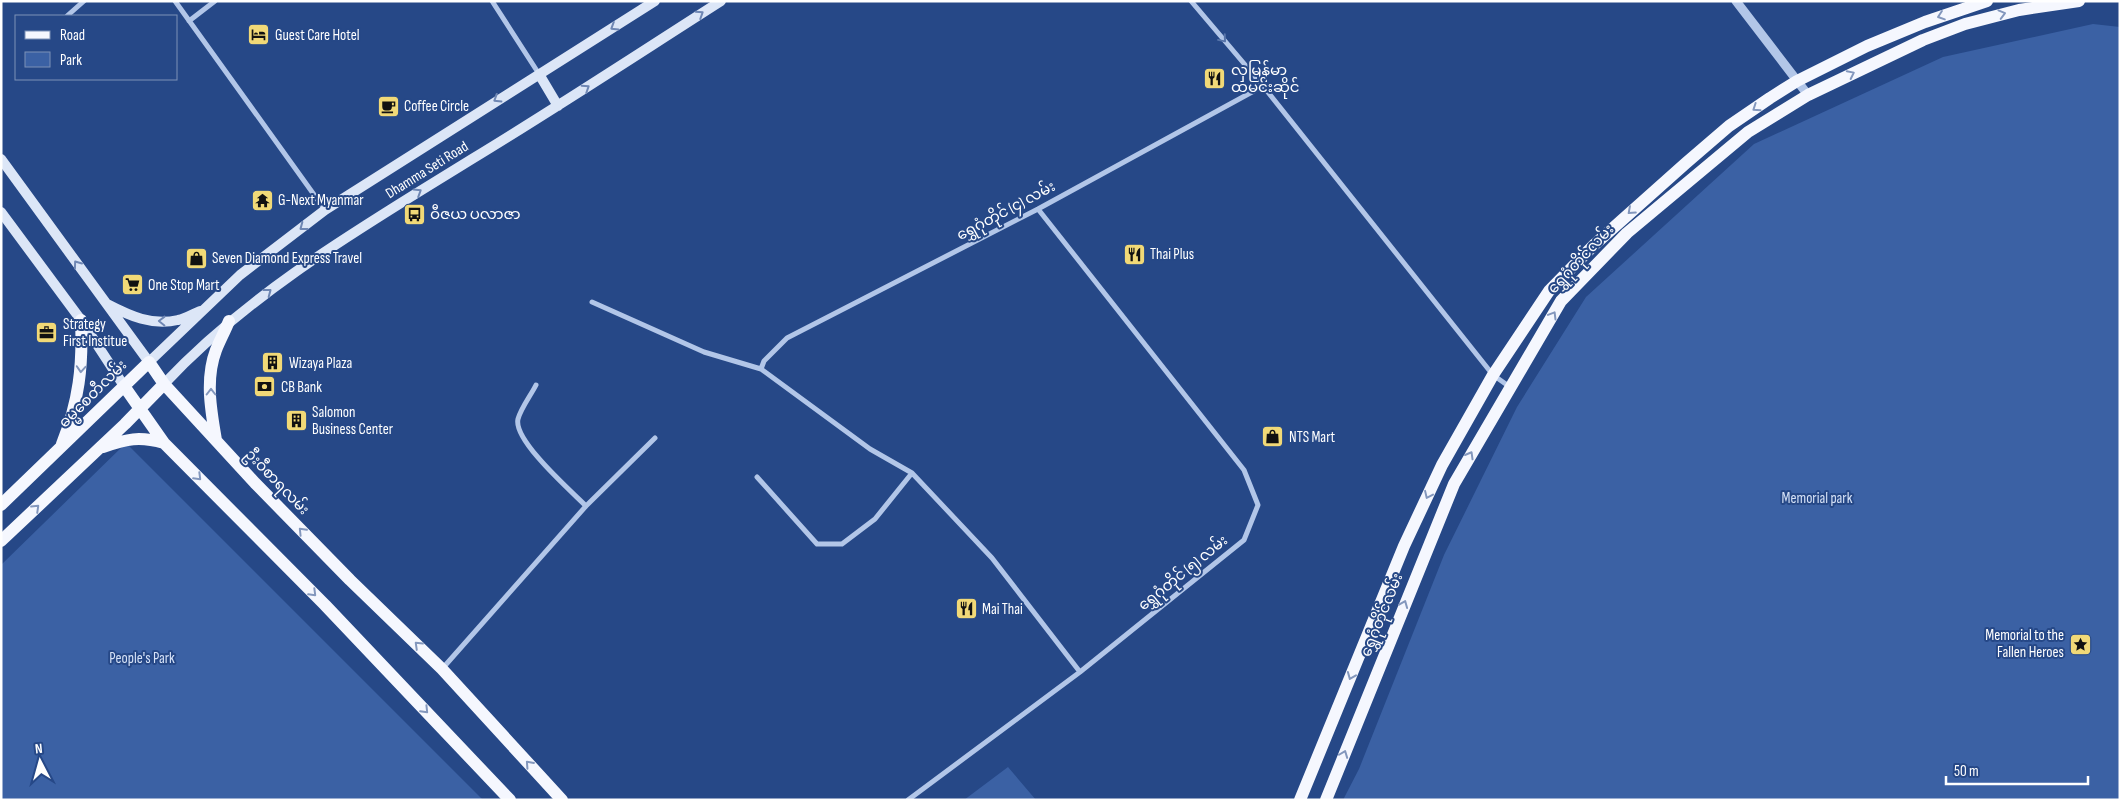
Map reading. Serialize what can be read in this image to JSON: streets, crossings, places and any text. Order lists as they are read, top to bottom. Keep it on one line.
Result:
{"streets":{"main road":["Dhamma Seti Road","ရွှေဂုံတိုင်လမ်း","ဓမ္မစေတီလမ်း","ဦးဝီစာရလမ်း"],"street":["ရွှေဂုံတိုင် (၄) လမ်း","ရွှေဂုံတိုင် (၅) လမ်း"]},"crossings":[["Dhamma Seti Road","ဓမ္မစေတီလမ်း"],["Dhamma Seti Road","ဦးဝီစာရလမ်း"],["ရွှေဂုံတိုင် (၄) လမ်း","ရွှေဂုံတိုင် (၅) လမ်း"],["ဓမ္မစေတီလမ်း","ဦးဝီစာရလမ်း"]],"parks":["Memorial park","People's Park"],"places":{"hotel":["Guest Care Hotel"],"restaurant":["လှမြန်မာ ထမင်းဆိုင်","Thai Plus","Mai Thai"],"cafe":["Coffee Circle"],"temple":["G-Next Myanmar"],"bus stop":["ဝီဇယ ပလာဇာ"],"shop":["Seven Diamond Express Travel","NTS Mart"],"supermarket":["One Stop Mart"],"office":["Strategy First Institue"],"building":["Wizaya Plaza","Salomon Business Center"],"bank":["CB Bank"],"place":["Memorial to the Fallen Heroes"]},"legend":["Road","Park"],"scale_bar":"50 m","north":"top"}
